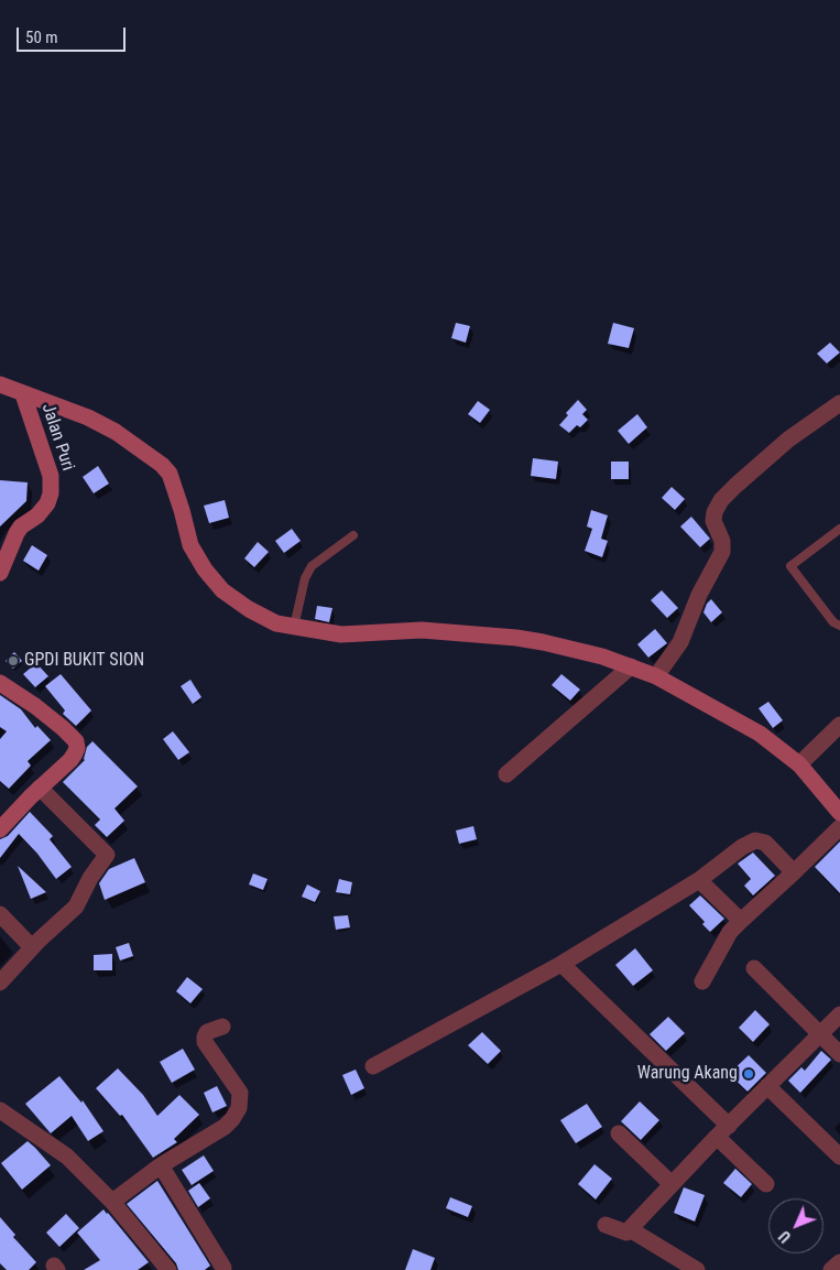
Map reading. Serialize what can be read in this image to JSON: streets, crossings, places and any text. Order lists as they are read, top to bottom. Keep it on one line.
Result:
{"streets":{"street":["Jalan Puri"]},"places":["GPDI BUKIT SION","Warung Akang"],"scale_bar":"50 m","north":"bottom left"}
